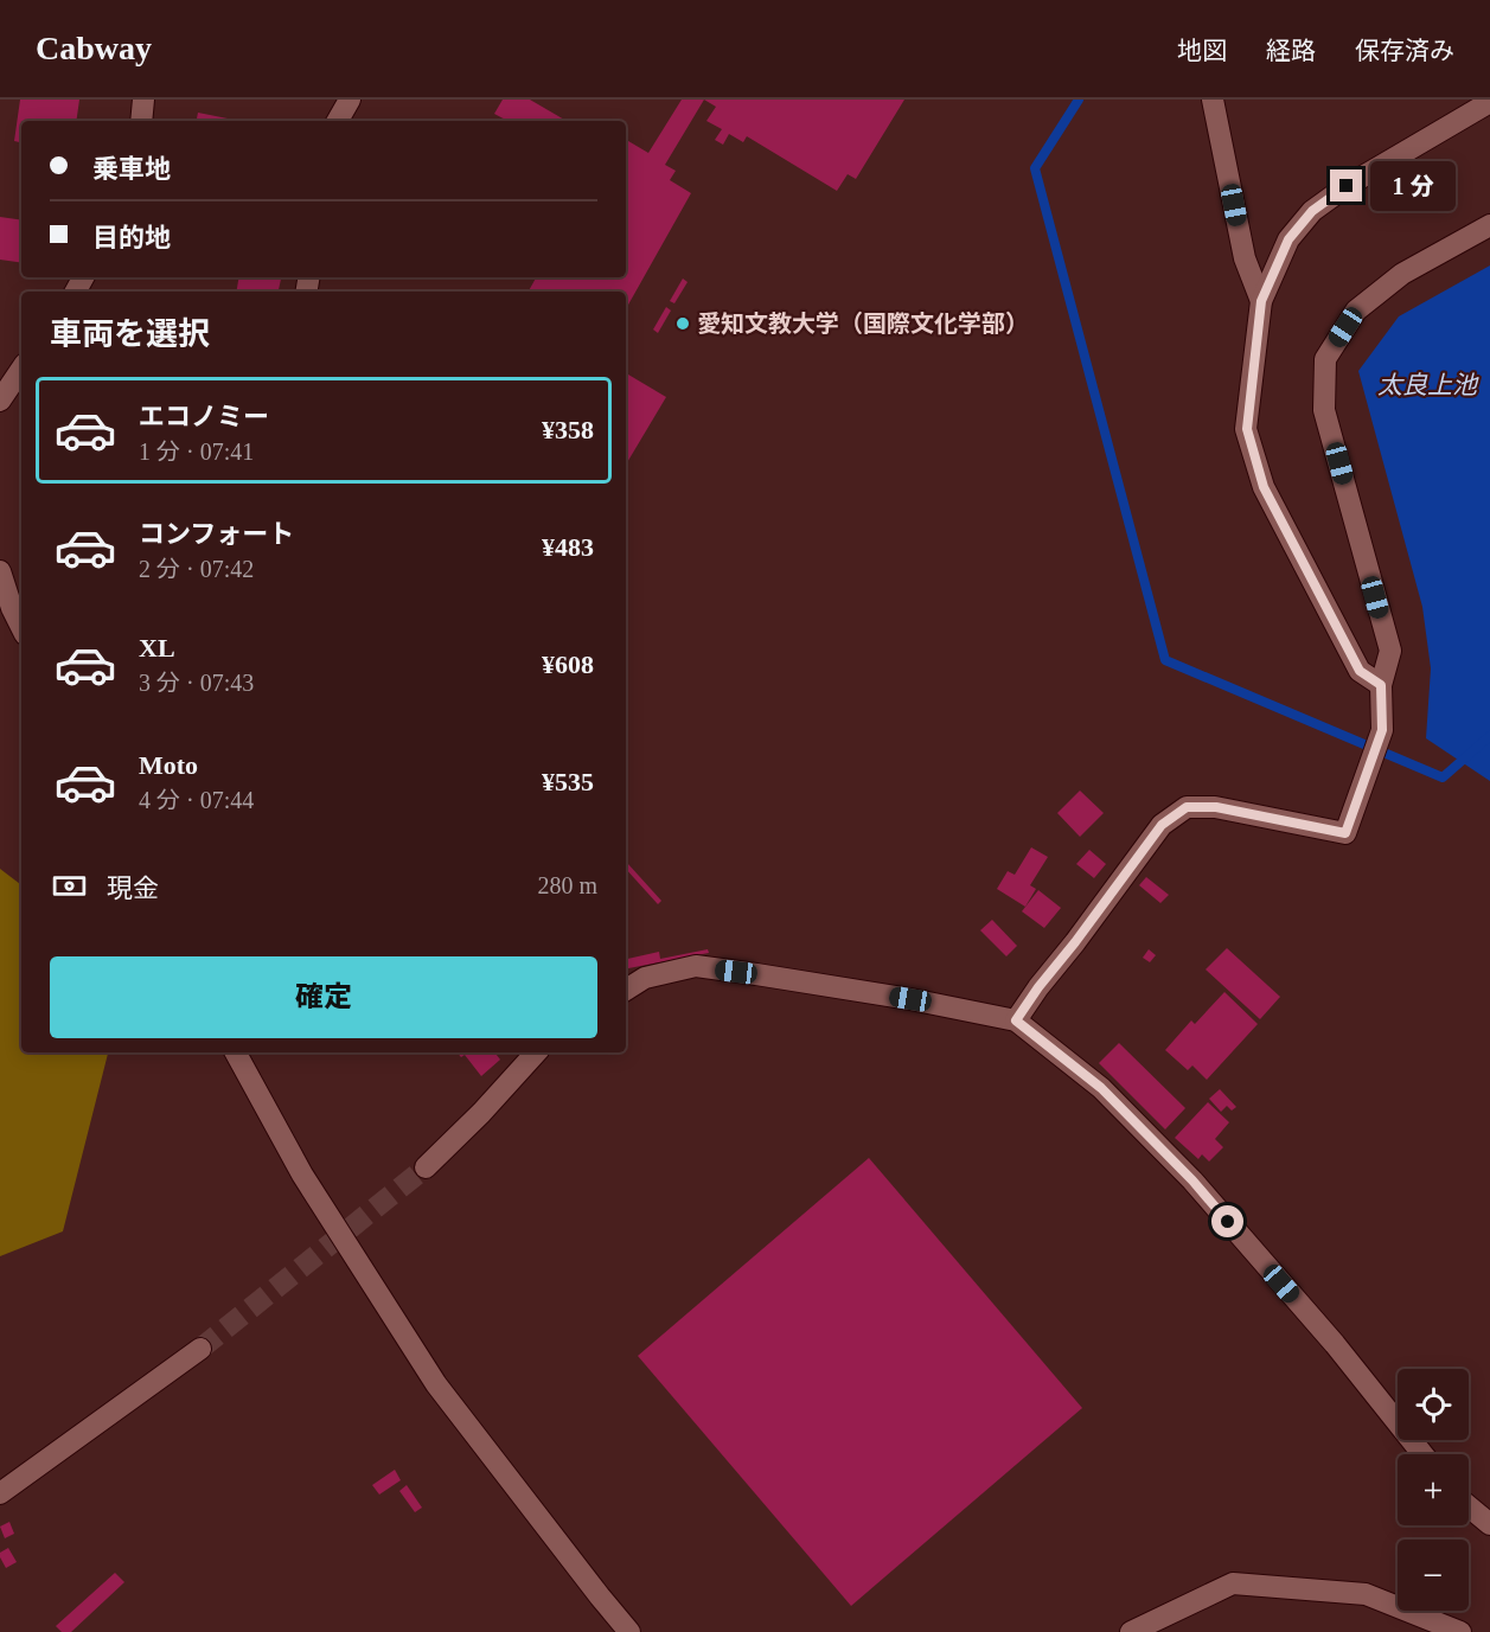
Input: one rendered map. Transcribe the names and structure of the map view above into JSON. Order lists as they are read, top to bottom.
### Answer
{
  "water": ["太良上池"],
  "places": ["愛知文教大学（国際文化学部）"],
  "page": {
    "header": "Cabway",
    "nav": ["地図", "経路", "保存済み"],
    "banner": ["乗車地", "目的地"],
    "bubble": "1 分",
    "heading": "車両を選択",
    "list": [
      {
        "name": "エコノミー",
        "note": "1 分 · 07:41",
        "value": "¥358"
      },
      {
        "name": "コンフォート",
        "note": "2 分 · 07:42",
        "value": "¥483"
      },
      {
        "name": "XL",
        "note": "3 分 · 07:43",
        "value": "¥608"
      },
      {
        "name": "Moto",
        "note": "4 分 · 07:44",
        "value": "¥535"
      }
    ],
    "pay": ["現金", "280 m"],
    "buttons": "確定",
    "map_buttons": ["+", "−"]
  }
}
